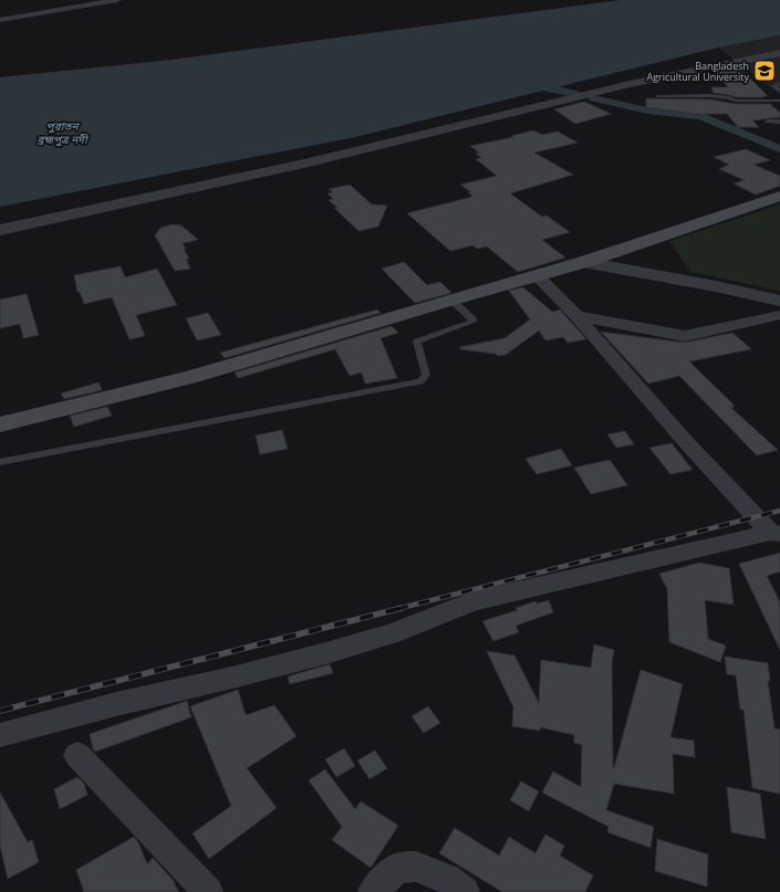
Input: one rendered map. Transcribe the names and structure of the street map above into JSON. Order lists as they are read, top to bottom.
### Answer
{
  "water": ["পুরাতন ব্রহ্মপুত্র নদী"],
  "places": {
    "school or university": ["Bangladesh Agricultural University"]
  }
}
